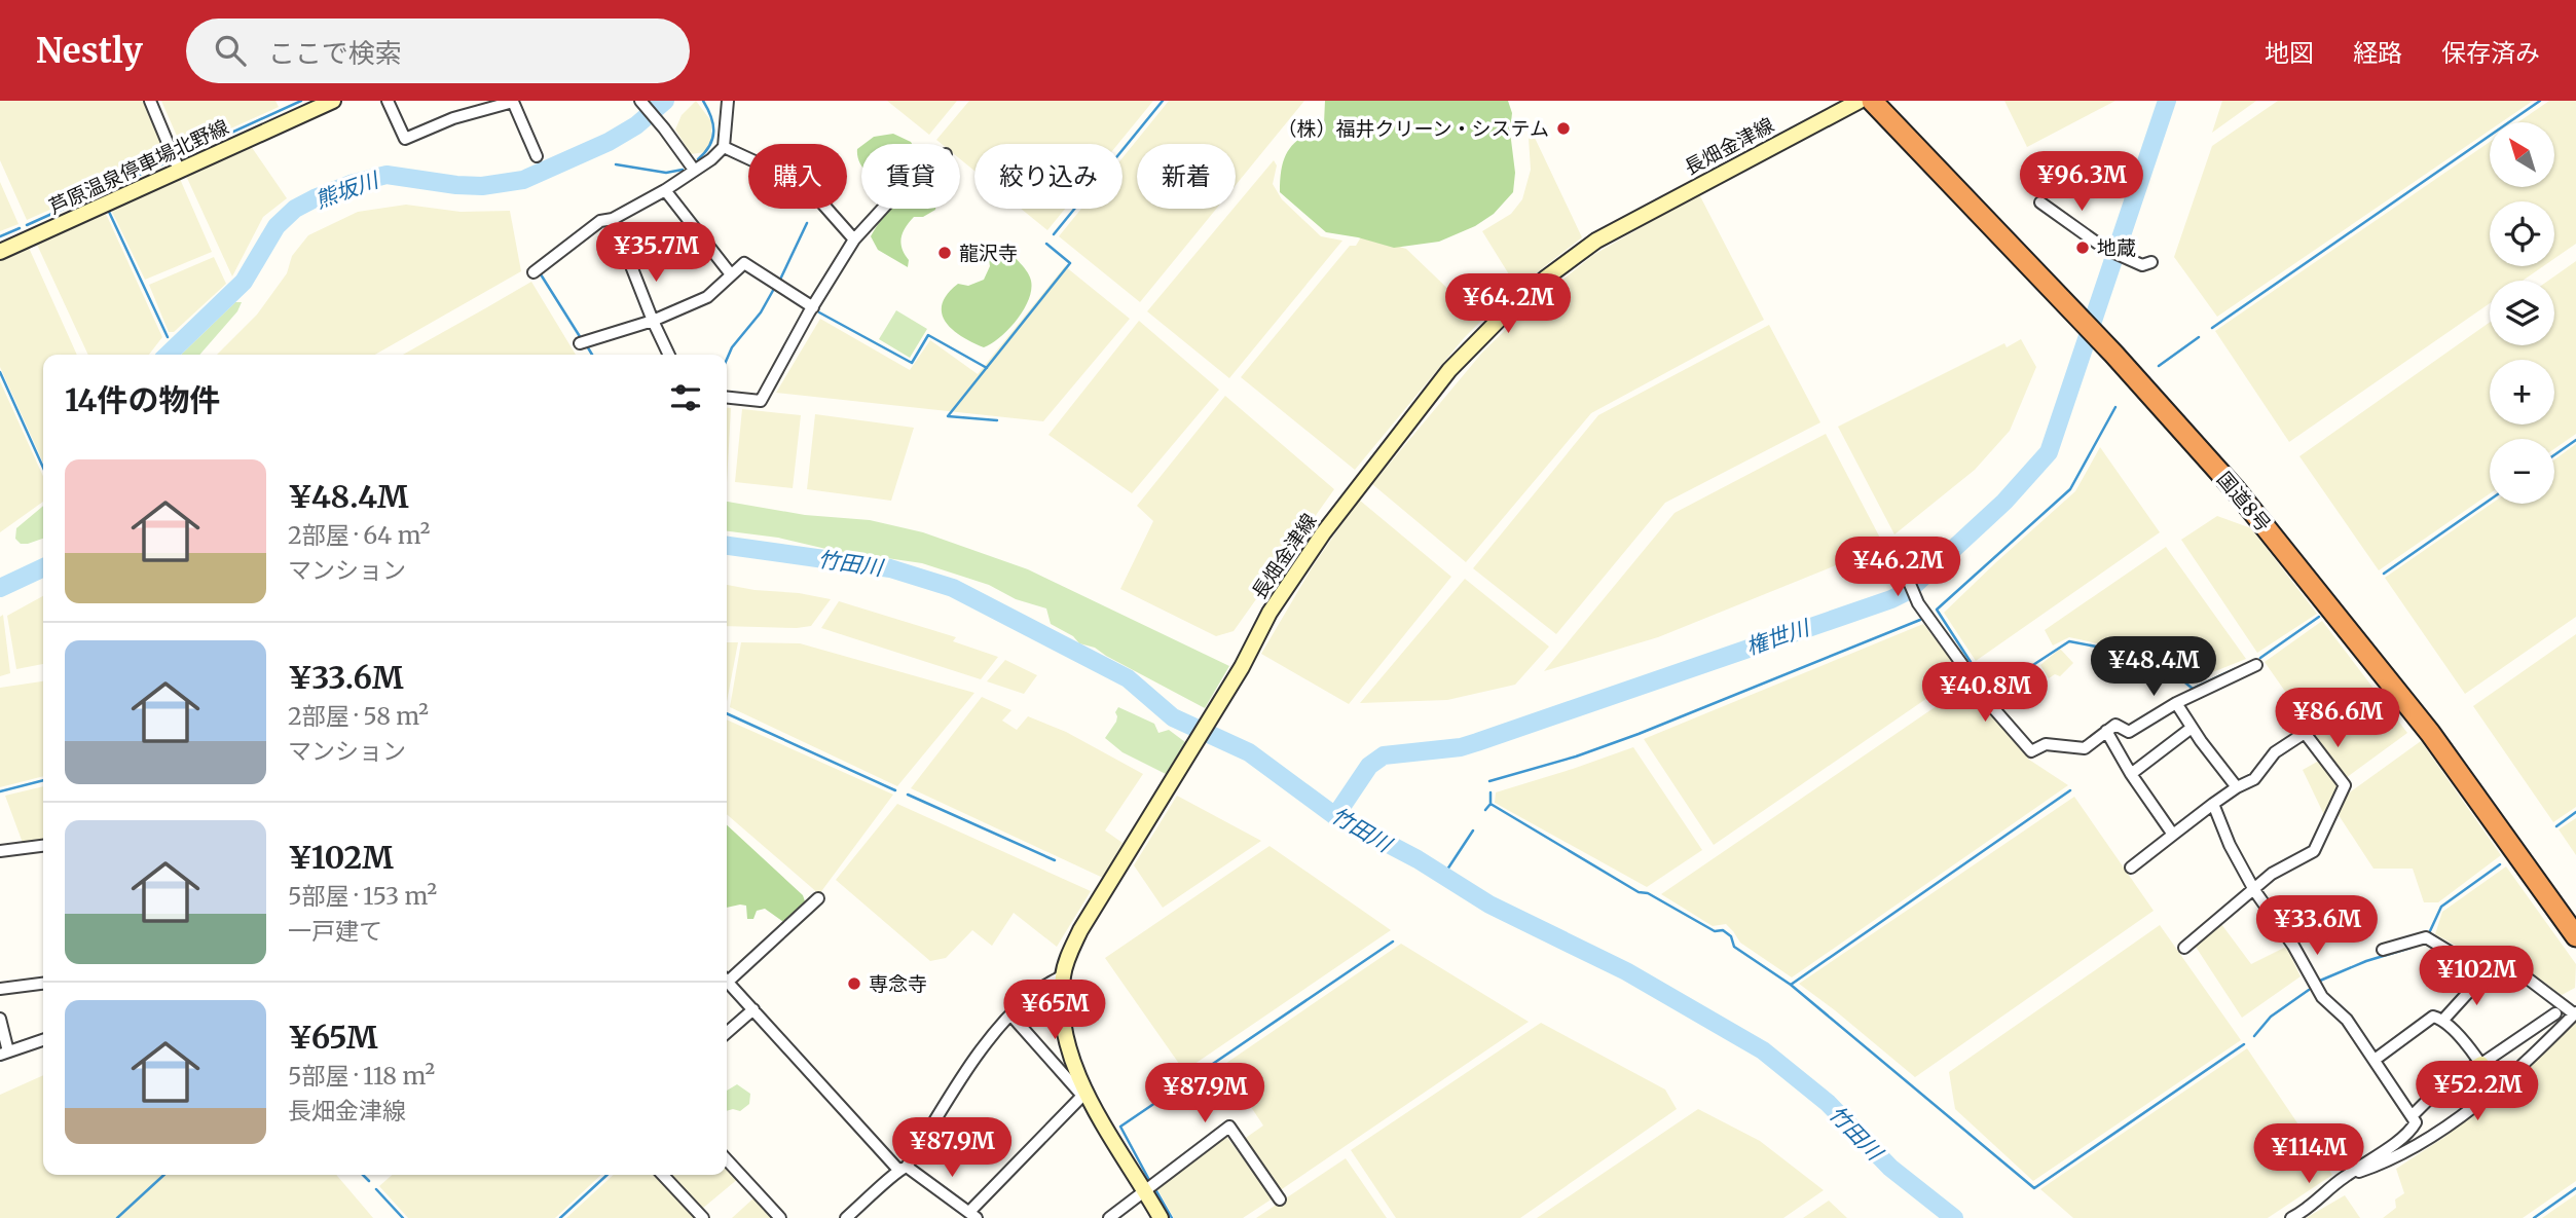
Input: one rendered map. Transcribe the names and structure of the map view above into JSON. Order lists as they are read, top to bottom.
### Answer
{
  "streets": {
    "highway": ["国道8号"],
    "main road": ["長畑金津線", "芦原温泉停車場北野線"]
  },
  "water": ["熊坂川", "竹田川", "権世川"],
  "places": [
    "（株）福井クリーン・システム",
    "地蔵",
    "龍沢寺",
    "専念寺"
  ],
  "north": "top left",
  "page": {
    "header": "Nestly",
    "search": "ここで検索",
    "nav": ["地図", "経路", "保存済み"],
    "map_buttons": ["+", "−"],
    "chip": [
      "購入",
      "賃貸",
      "絞り込み",
      "新着"
    ],
    "price": [
      "¥96.3M",
      "¥35.7M",
      "¥64.2M",
      "¥46.2M",
      "¥48.4M",
      "¥40.8M",
      "¥86.6M",
      "¥33.6M",
      "¥102M",
      "¥65M",
      "¥52.2M",
      "¥87.9M",
      "¥87.9M",
      "¥114M"
    ],
    "heading": "14件の物件",
    "list": [
      {
        "name": "¥48.4M",
        "note": "2部屋 · 64 m² · マンション"
      },
      {
        "name": "¥33.6M",
        "note": "2部屋 · 58 m² · マンション"
      },
      {
        "name": "¥102M",
        "note": "5部屋 · 153 m² · 一戸建て"
      },
      {
        "name": "¥65M",
        "note": "5部屋 · 118 m² · 長畑金津線"
      }
    ]
  }
}
